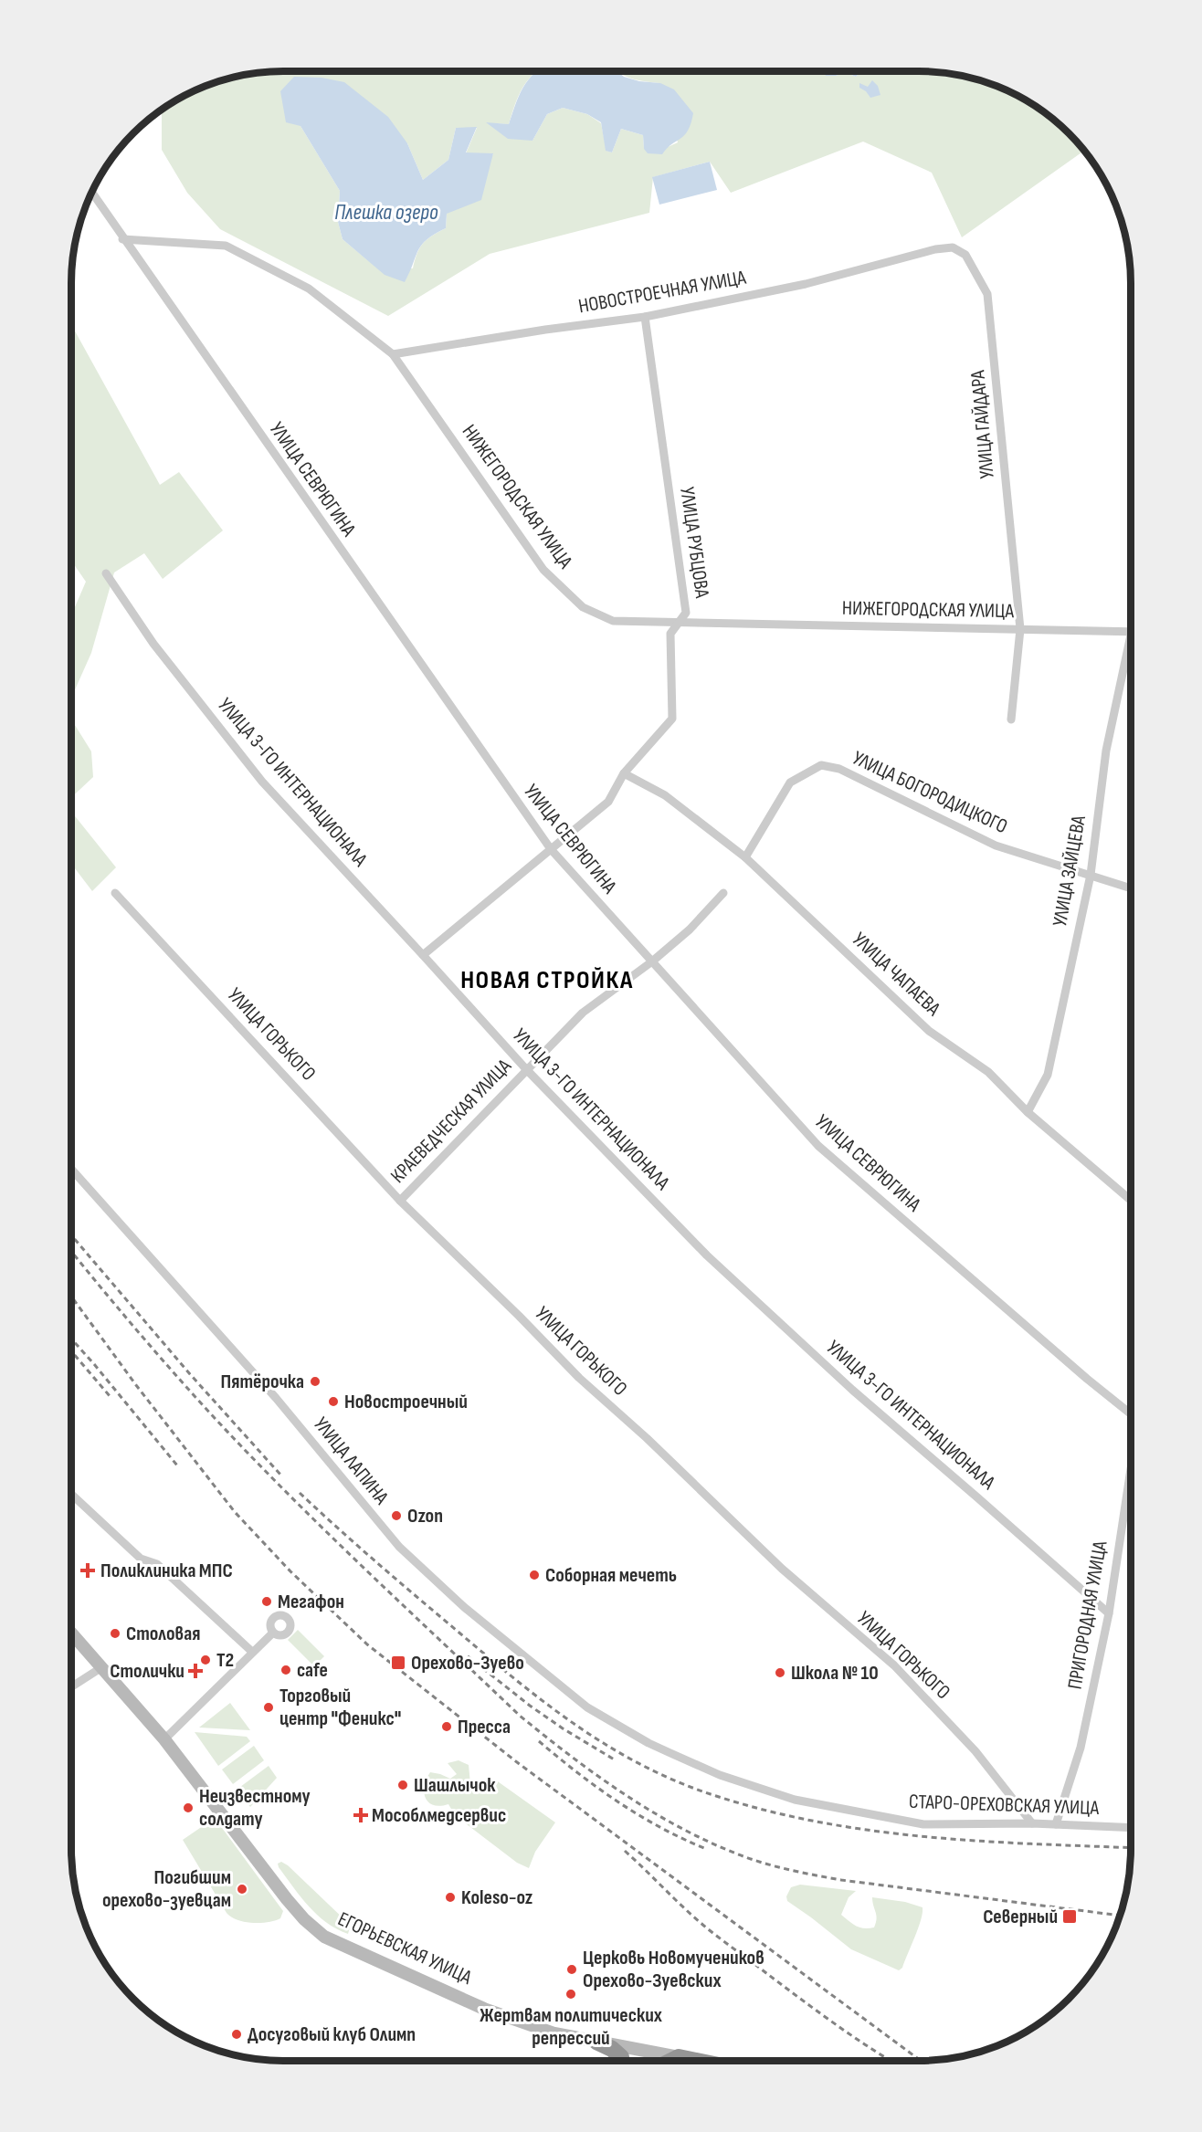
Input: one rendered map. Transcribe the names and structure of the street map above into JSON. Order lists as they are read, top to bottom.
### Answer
{
  "streets": {
    "highway": ["ЕГОРЬЕВСКАЯ УЛИЦА"],
    "street": [
      "НОВОСТРОЕЧНАЯ УЛИЦА",
      "УЛИЦА ГАЙДАРА",
      "УЛИЦА СЕВРЮГИНА",
      "НИЖЕГОРОДСКАЯ УЛИЦА",
      "УЛИЦА РУБЦОВА",
      "УЛИЦА 3-ГО ИНТЕРНАЦИОНАЛА",
      "УЛИЦА БОГОРОДИЦКОГО",
      "УЛИЦА ЗАЙЦЕВА",
      "УЛИЦА ЧАПАЕВА",
      "УЛИЦА ГОРЬКОГО",
      "КРАЕВЕДЧЕСКАЯ УЛИЦА",
      "УЛИЦА ЛАПИНА",
      "ПРИГОРОДНАЯ УЛИЦА",
      "СТАРО-ОРЕХОВСКАЯ УЛИЦА"
    ]
  },
  "crossings": [
    ["НОВОСТРОЕЧНАЯ УЛИЦА", "УЛИЦА ГАЙДАРА"],
    ["НОВОСТРОЕЧНАЯ УЛИЦА", "НИЖЕГОРОДСКАЯ УЛИЦА"],
    ["НОВОСТРОЕЧНАЯ УЛИЦА", "УЛИЦА РУБЦОВА"],
    ["УЛИЦА ГАЙДАРА", "НИЖЕГОРОДСКАЯ УЛИЦА"],
    ["УЛИЦА СЕВРЮГИНА", "НИЖЕГОРОДСКАЯ УЛИЦА"],
    ["УЛИЦА СЕВРЮГИНА", "УЛИЦА РУБЦОВА"],
    ["УЛИЦА СЕВРЮГИНА", "КРАЕВЕДЧЕСКАЯ УЛИЦА"],
    ["НИЖЕГОРОДСКАЯ УЛИЦА", "УЛИЦА РУБЦОВА"],
    ["УЛИЦА РУБЦОВА", "УЛИЦА 3-ГО ИНТЕРНАЦИОНАЛА"],
    ["УЛИЦА РУБЦОВА", "УЛИЦА ЧАПАЕВА"],
    ["УЛИЦА 3-ГО ИНТЕРНАЦИОНАЛА", "КРАЕВЕДЧЕСКАЯ УЛИЦА"],
    ["УЛИЦА 3-ГО ИНТЕРНАЦИОНАЛА", "ПРИГОРОДНАЯ УЛИЦА"],
    ["УЛИЦА БОГОРОДИЦКОГО", "УЛИЦА ЗАЙЦЕВА"],
    ["УЛИЦА БОГОРОДИЦКОГО", "УЛИЦА ЧАПАЕВА"],
    ["УЛИЦА ЗАЙЦЕВА", "УЛИЦА ЧАПАЕВА"],
    ["УЛИЦА ГОРЬКОГО", "КРАЕВЕДЧЕСКАЯ УЛИЦА"],
    ["УЛИЦА ГОРЬКОГО", "СТАРО-ОРЕХОВСКАЯ УЛИЦА"],
    ["УЛИЦА ЛАПИНА", "СТАРО-ОРЕХОВСКАЯ УЛИЦА"],
    ["ПРИГОРОДНАЯ УЛИЦА", "СТАРО-ОРЕХОВСКАЯ УЛИЦА"]
  ],
  "districts": ["НОВАЯ СТРОЙКА"],
  "water": ["Плешка озеро"],
  "places": {
    "other": [
      "Пятёрочка",
      "Новостроечный",
      "Ozon",
      "Соборная мечеть",
      "Мегафон",
      "Столовая",
      "T2",
      "cafe",
      "Школа № 10",
      "Торговый центр \"Феникс\"",
      "Пресса",
      "Шашлычок",
      "Неизвестному солдату",
      "Погибшим орехово-зуевцам",
      "Koleso-oz",
      "Церковь Новомучеников Орехово-Зуевских",
      "Жертвам политических репрессий",
      "Досуговый клуб Олимп"
    ],
    "health": ["Поликлиника МПС", "Столички", "Мособлмедсервис"],
    "transit": ["Орехово-Зуево", "Северный"]
  }
}
